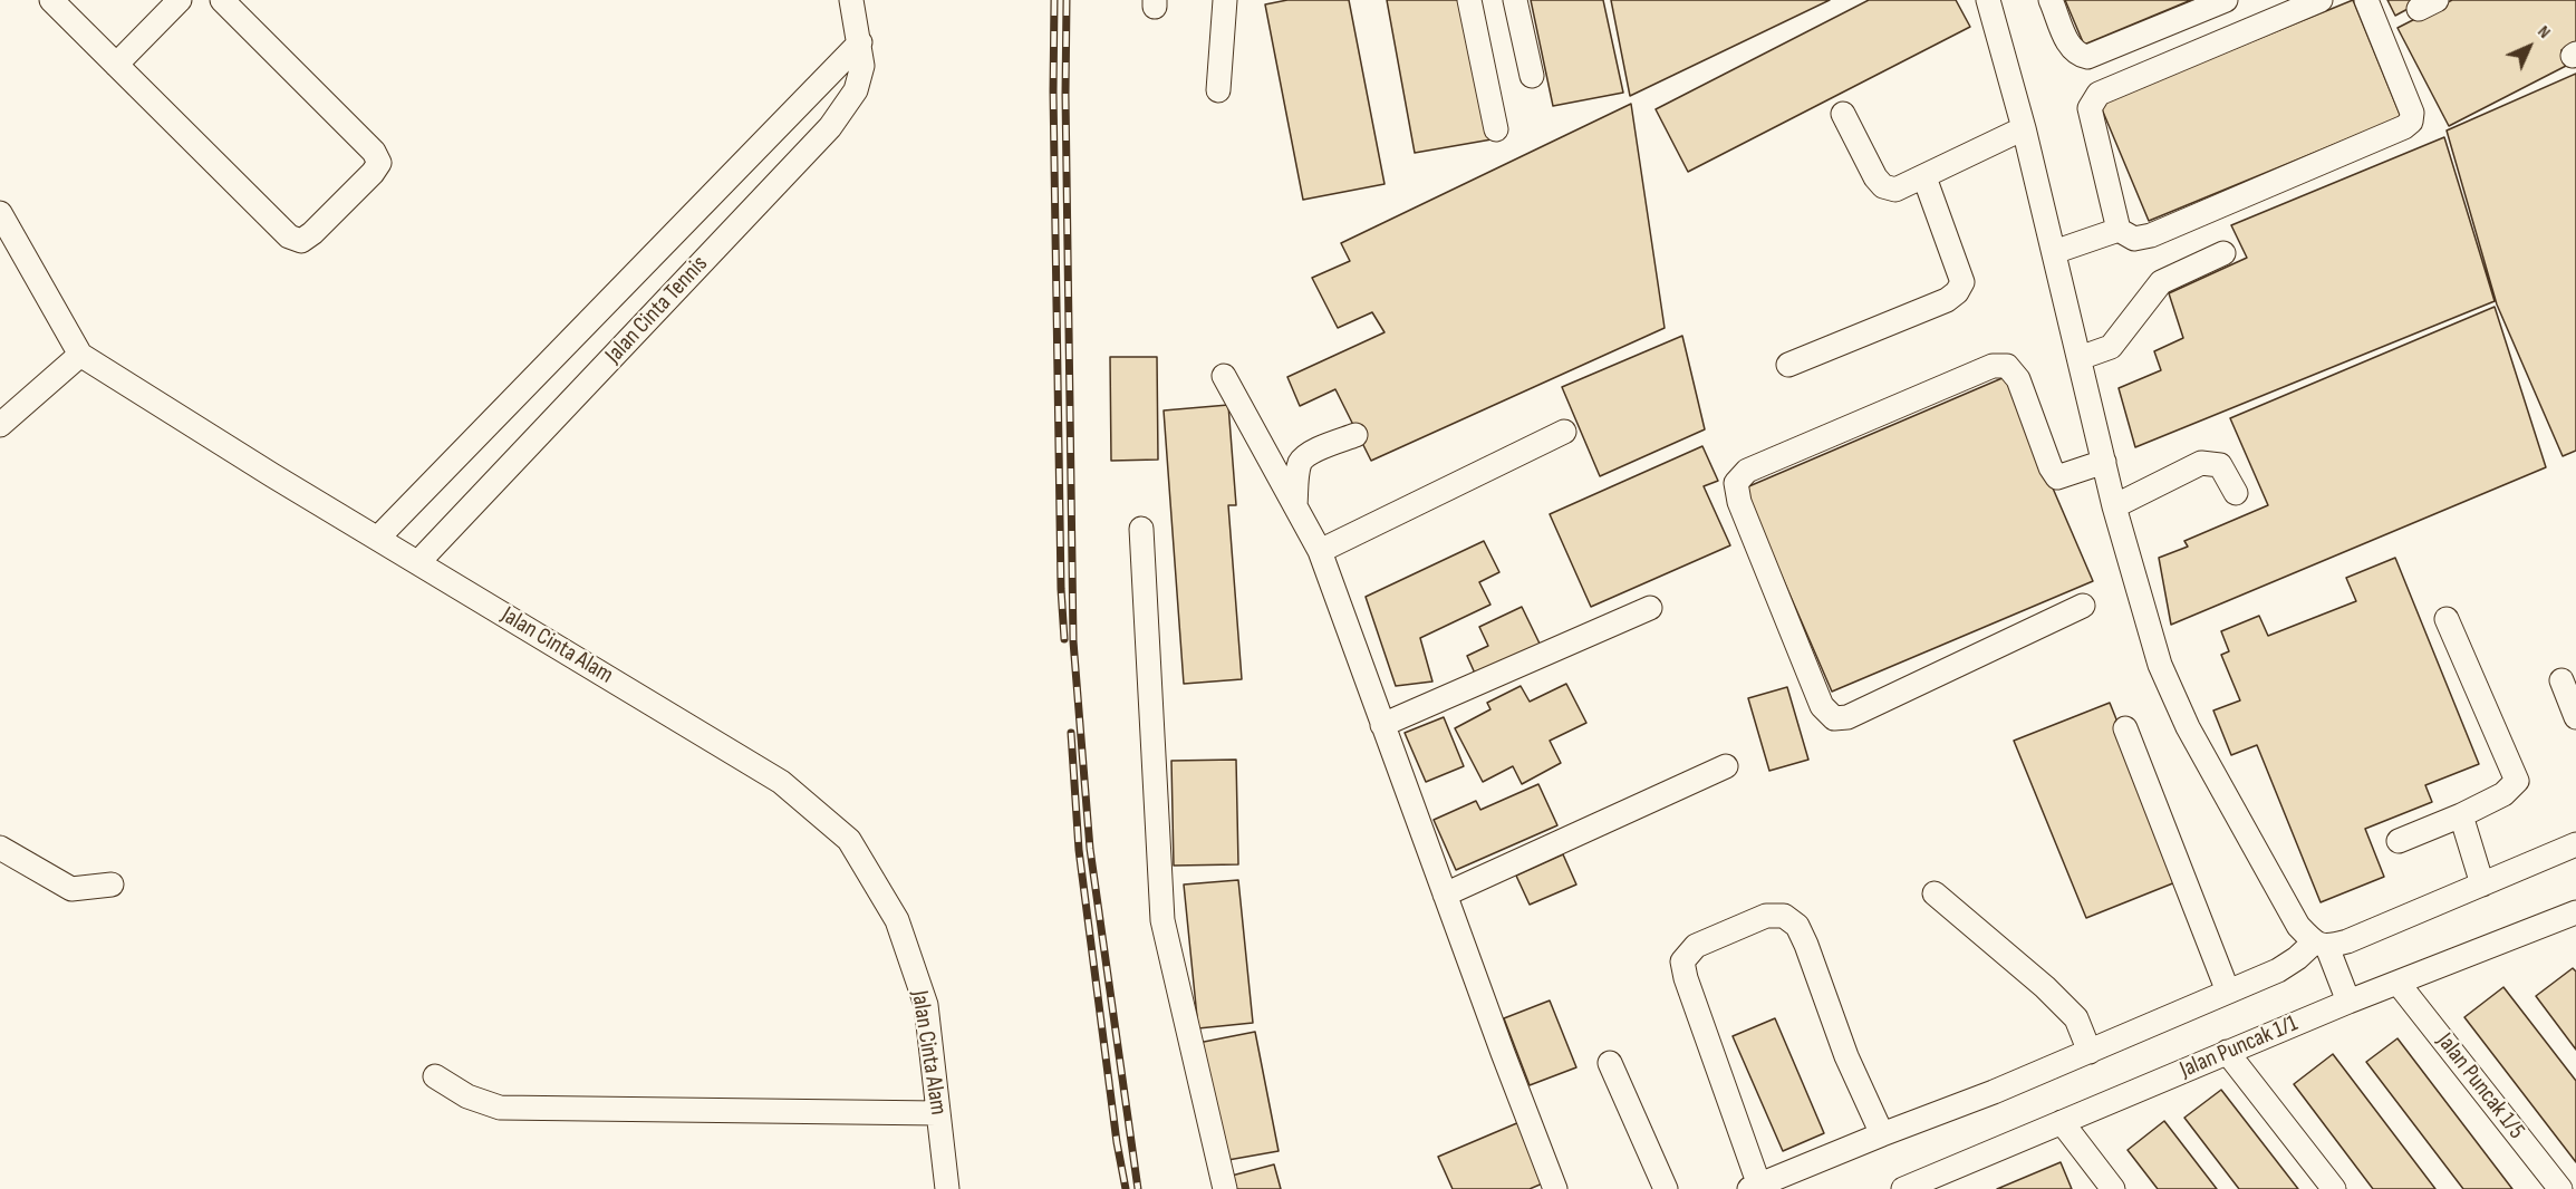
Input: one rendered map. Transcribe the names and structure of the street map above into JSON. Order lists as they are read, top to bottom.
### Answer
{
  "streets": {
    "street": [
      "Jalan Cinta Tennis",
      "Jalan Cinta Alam",
      "Jalan Puncak 1/1",
      "Jalan Puncak 1/5"
    ]
  },
  "crossings": [
    ["Jalan Cinta Tennis", "Jalan Cinta Alam"],
    ["Jalan Puncak 1/1", "Jalan Puncak 1/5"]
  ],
  "north": "top right"
}
